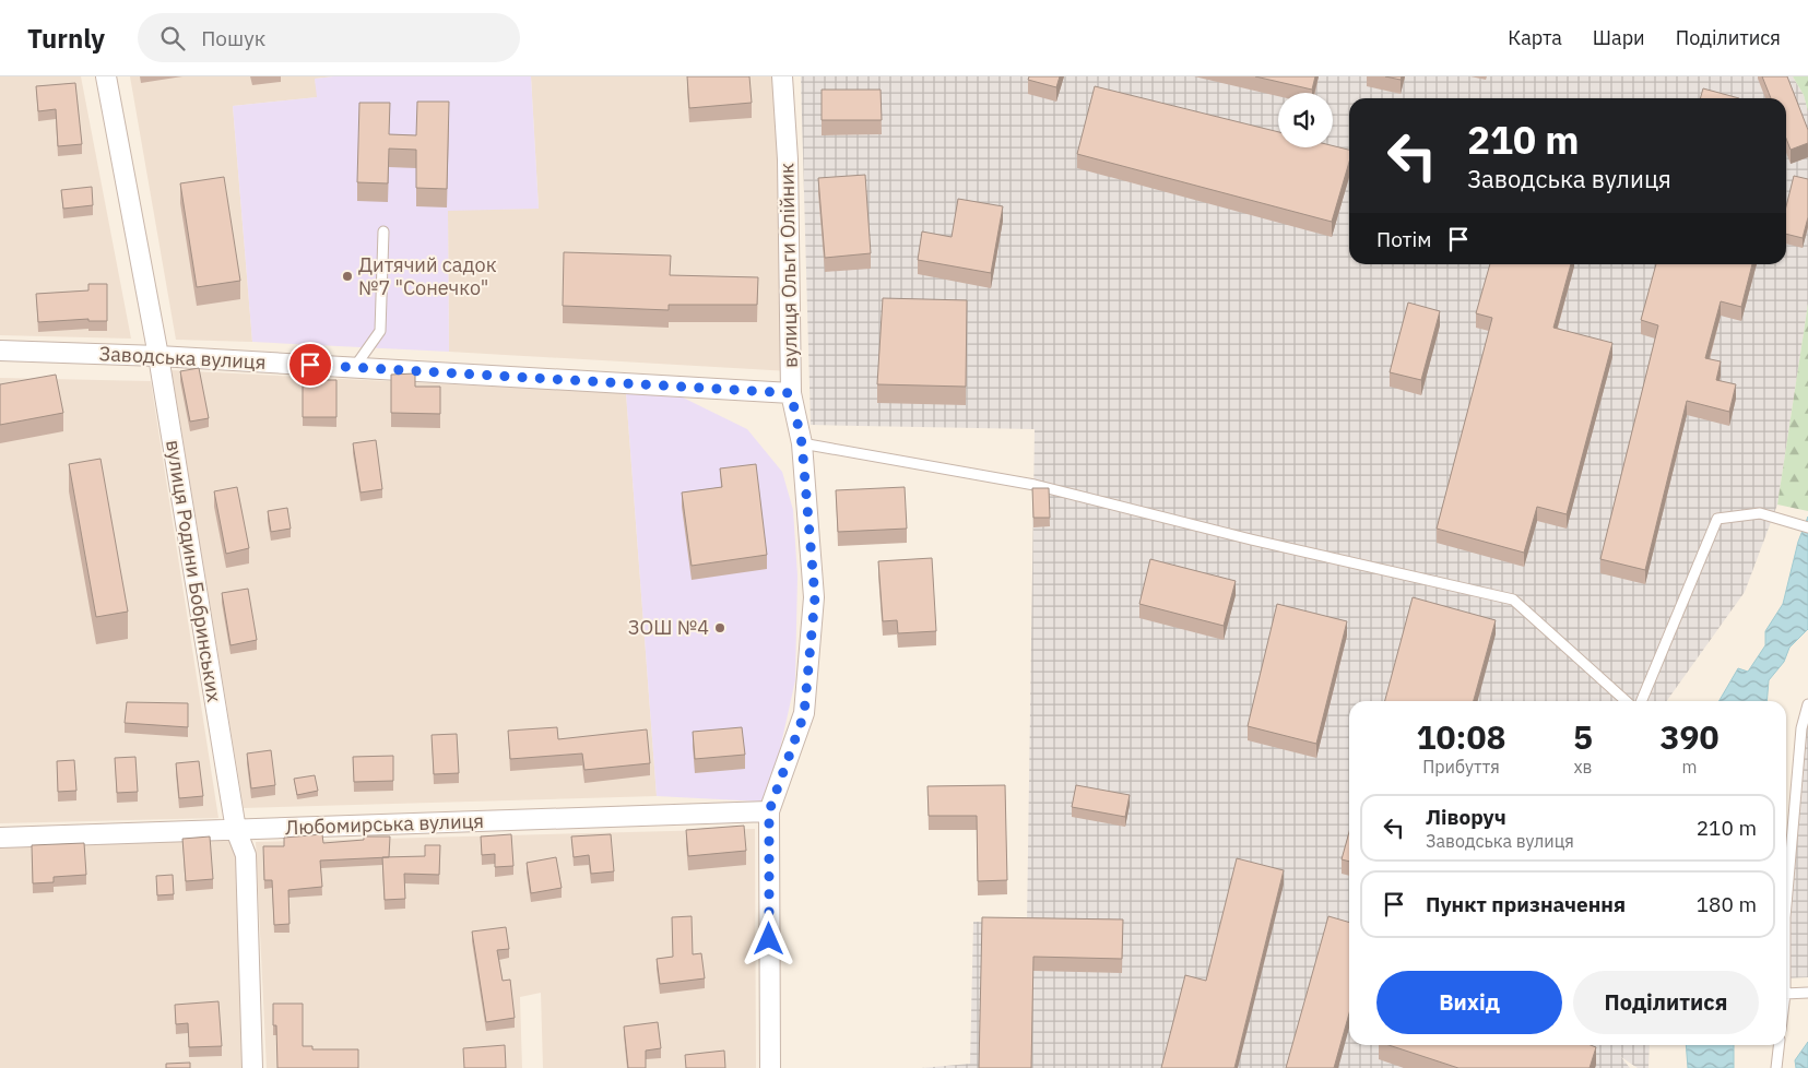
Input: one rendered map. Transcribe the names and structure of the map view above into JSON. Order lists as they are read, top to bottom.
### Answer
{
  "streets": {
    "street": [
      "вулиця Ольги Олійник",
      "Заводська вулиця",
      "вулиця Родини Бобринських",
      "Любомирська вулиця"
    ]
  },
  "crossings": [
    ["вулиця Ольги Олійник", "Заводська вулиця"],
    ["вулиця Ольги Олійник", "Любомирська вулиця"],
    ["Заводська вулиця", "вулиця Родини Бобринських"],
    ["вулиця Родини Бобринських", "Любомирська вулиця"]
  ],
  "places": ["Дитячий садок №7 \"Сонечко\"", "ЗОШ №4"],
  "page": {
    "header": "Turnly",
    "search": "Пошук",
    "nav": ["Карта", "Шари", "Поділитися"],
    "turn": ["210 m", "Заводська вулиця"],
    "then": "Потім",
    "eta": [
      "10:08",
      "Прибуття",
      "5",
      "хв",
      "390",
      "m"
    ],
    "list": [
      {
        "name": "Ліворуч",
        "note": "Заводська вулиця",
        "value": "210 m"
      },
      {
        "name": "Пункт призначення",
        "value": "180 m"
      }
    ],
    "buttons": ["Вихід", "Поділитися"]
  }
}
